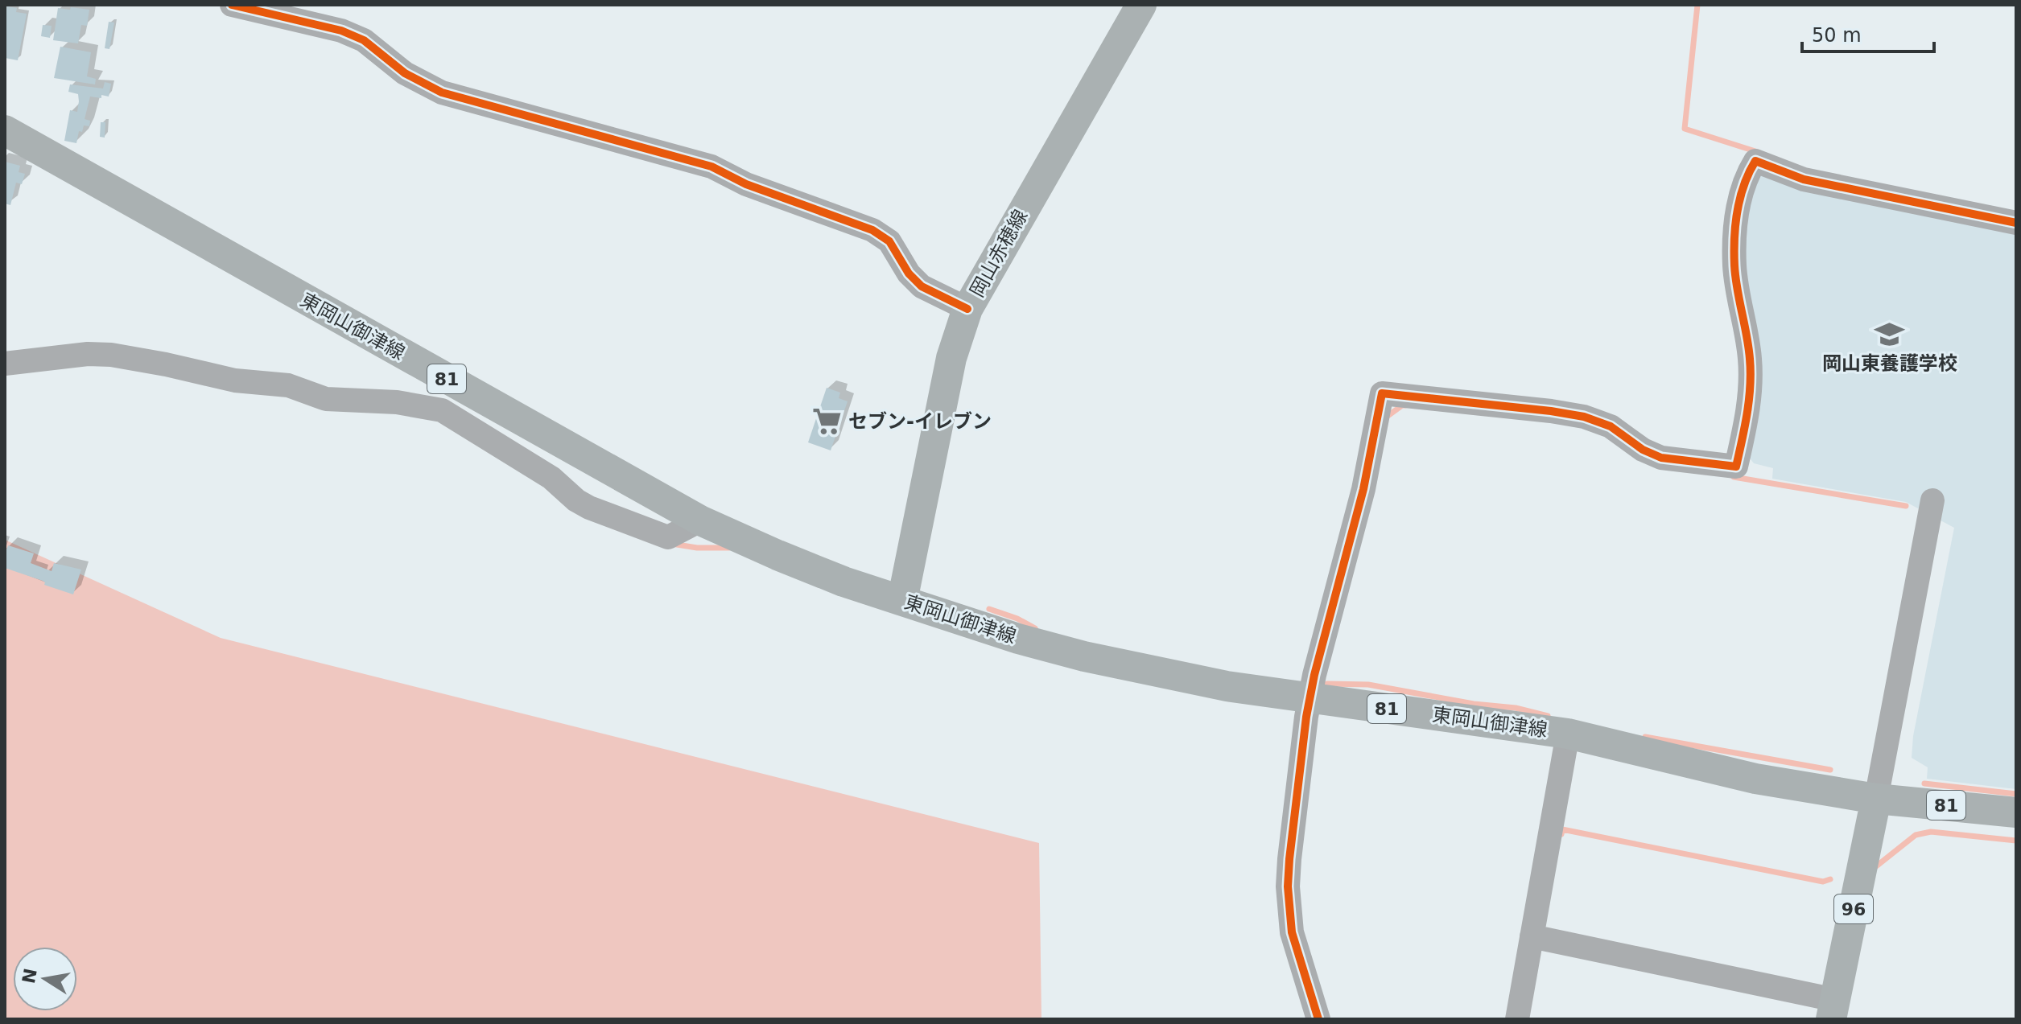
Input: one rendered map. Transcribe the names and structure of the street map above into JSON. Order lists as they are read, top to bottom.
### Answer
{
  "streets": {
    "main road": [
      "岡山赤穂線",
      "東岡山御津線",
      "81",
      "96"
    ]
  },
  "crossings": [
    ["岡山赤穂線", "東岡山御津線"],
    ["東岡山御津線", "96"]
  ],
  "places": {
    "school or university": ["岡山東養護学校"],
    "supermarket": ["セブン-イレブン"]
  },
  "scale_bar": "50 m",
  "north": "left"
}
